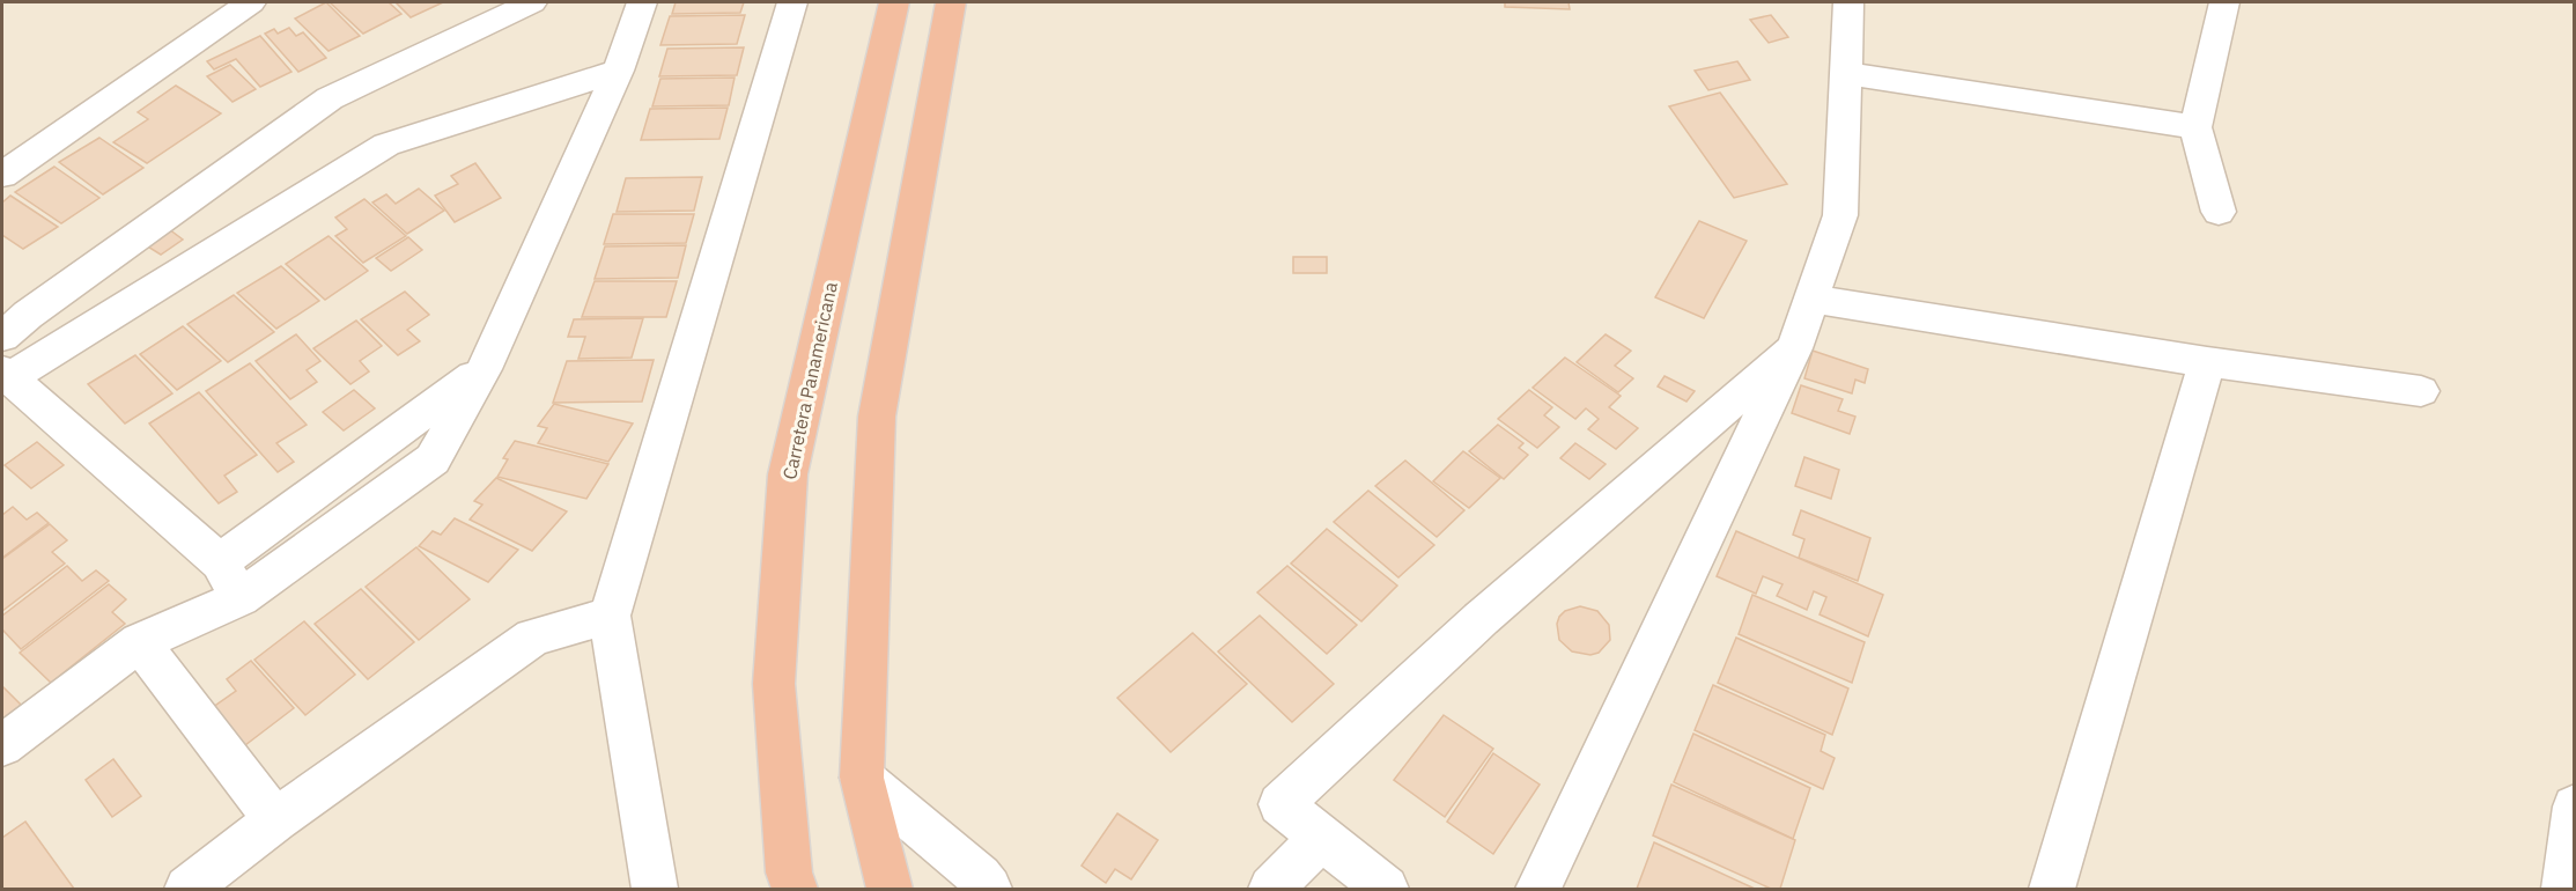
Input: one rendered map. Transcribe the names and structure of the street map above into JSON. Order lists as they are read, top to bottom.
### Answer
{
  "streets": {
    "highway": ["Carretera Panamericana"]
  }
}
